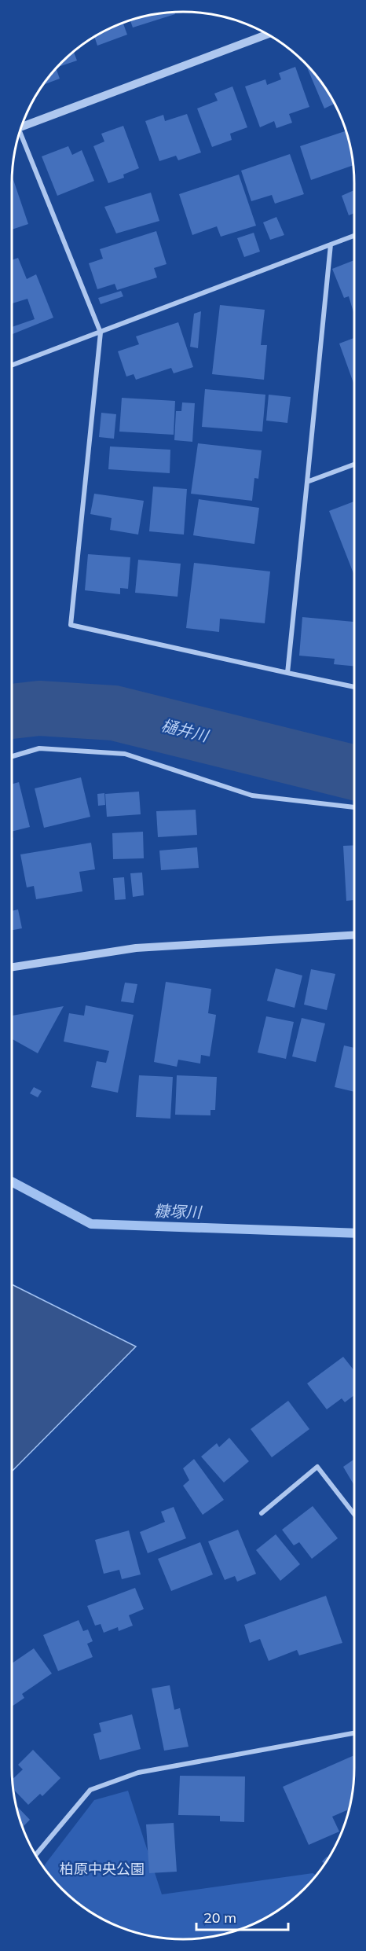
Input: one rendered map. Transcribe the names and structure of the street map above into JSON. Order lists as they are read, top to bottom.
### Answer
{
  "water": ["樋井川", "糠塚川"],
  "parks": ["柏原中央公園"],
  "scale_bar": "20 m"
}
